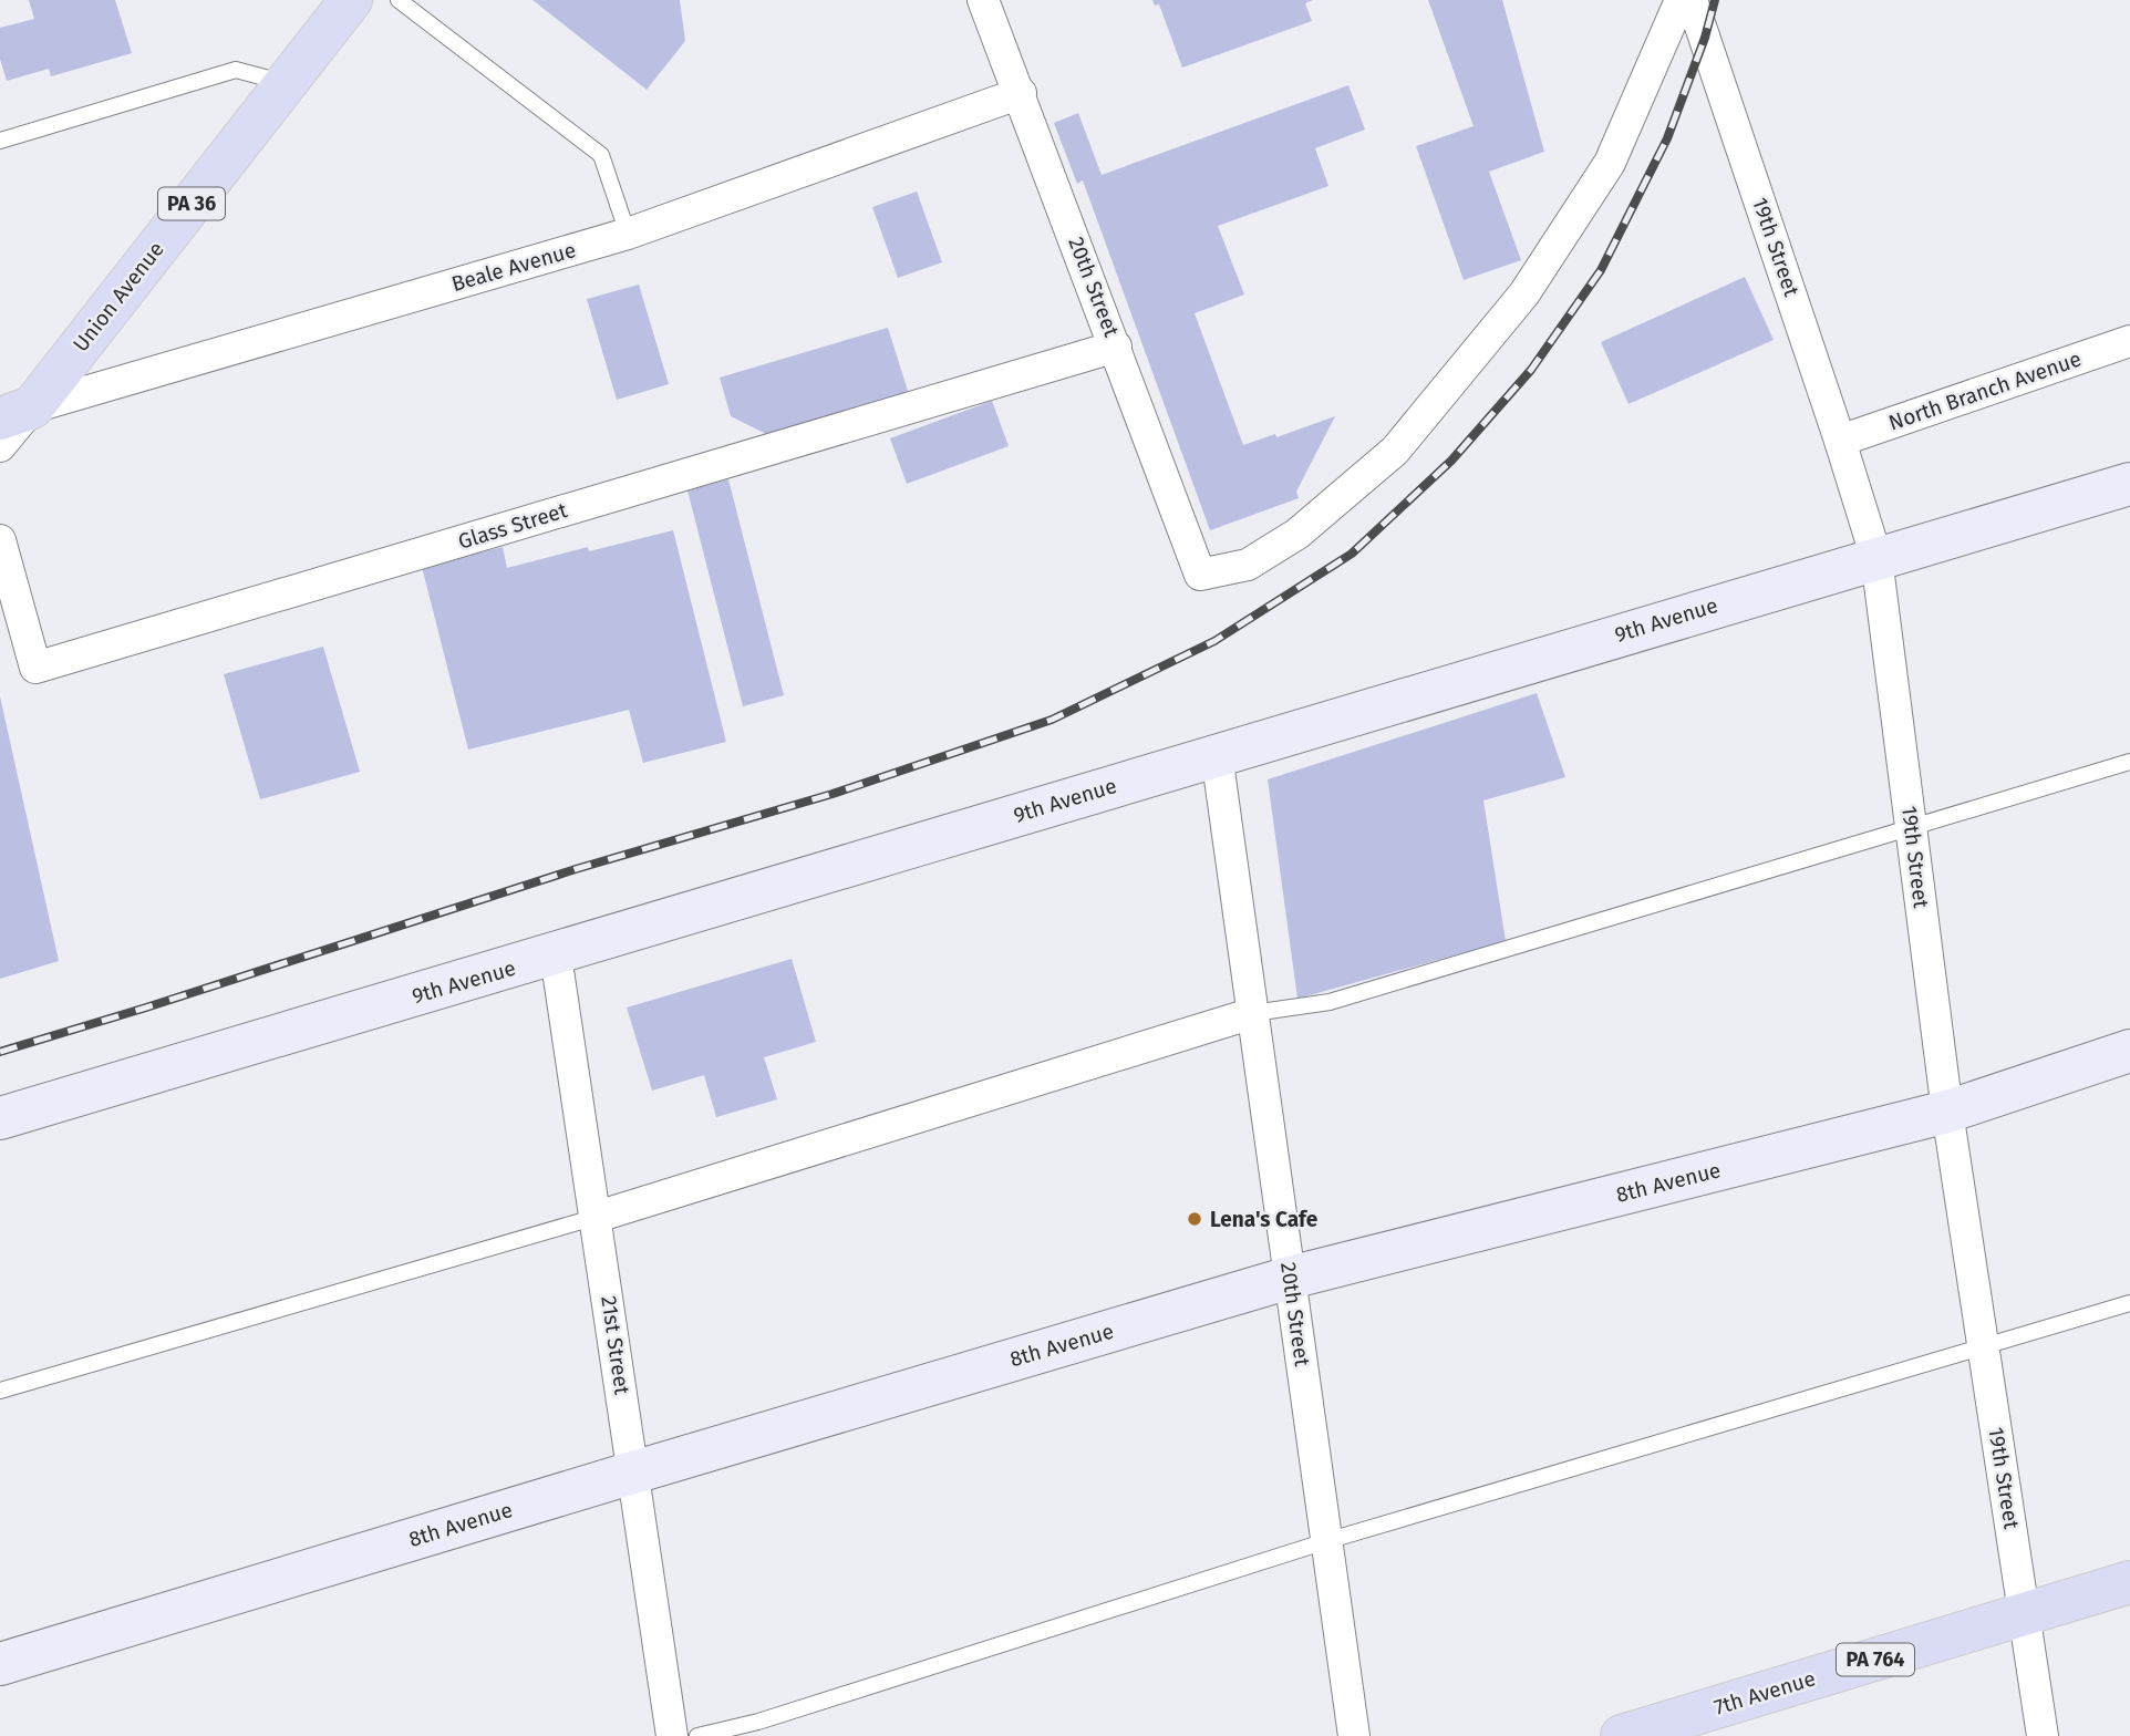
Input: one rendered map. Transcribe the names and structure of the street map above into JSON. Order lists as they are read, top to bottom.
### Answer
{
  "streets": {
    "main road": [
      "PA 36",
      "Union Avenue",
      "PA 764",
      "7th Avenue"
    ],
    "street": [
      "19th Street",
      "Beale Avenue",
      "20th Street",
      "North Branch Avenue",
      "Glass Street",
      "9th Avenue",
      "8th Avenue",
      "21st Street"
    ]
  },
  "crossings": [
    ["19th Street", "North Branch Avenue"],
    ["19th Street", "9th Avenue"],
    ["19th Street", "8th Avenue"],
    ["19th Street", "7th Avenue"],
    ["Beale Avenue", "20th Street"],
    ["Beale Avenue", "Union Avenue"],
    ["20th Street", "Glass Street"],
    ["20th Street", "9th Avenue"],
    ["20th Street", "8th Avenue"],
    ["9th Avenue", "21st Street"],
    ["8th Avenue", "21st Street"]
  ],
  "places": ["Lena's Cafe"]
}
